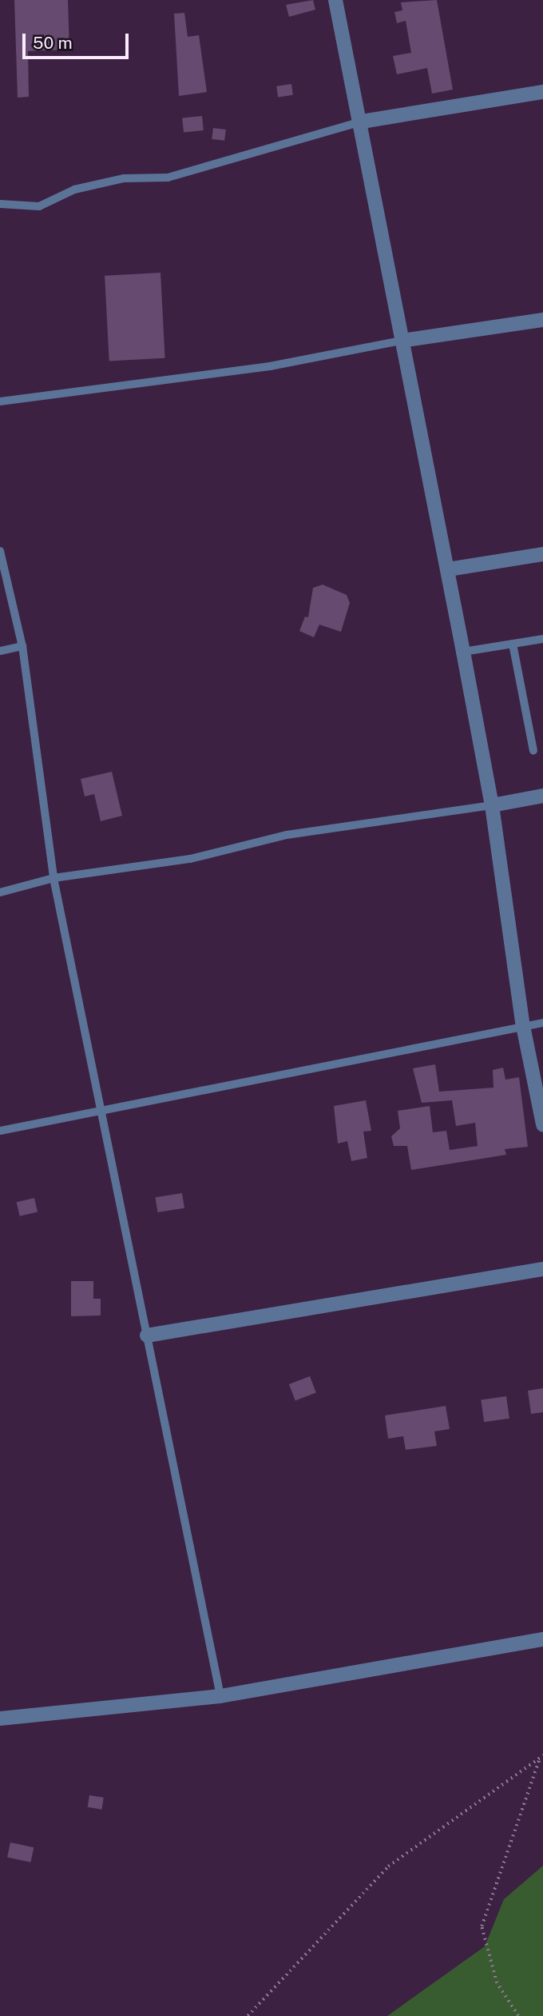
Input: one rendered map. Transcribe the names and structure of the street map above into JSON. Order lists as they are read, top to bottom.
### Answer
{
  "scale_bar": "50 m"
}
